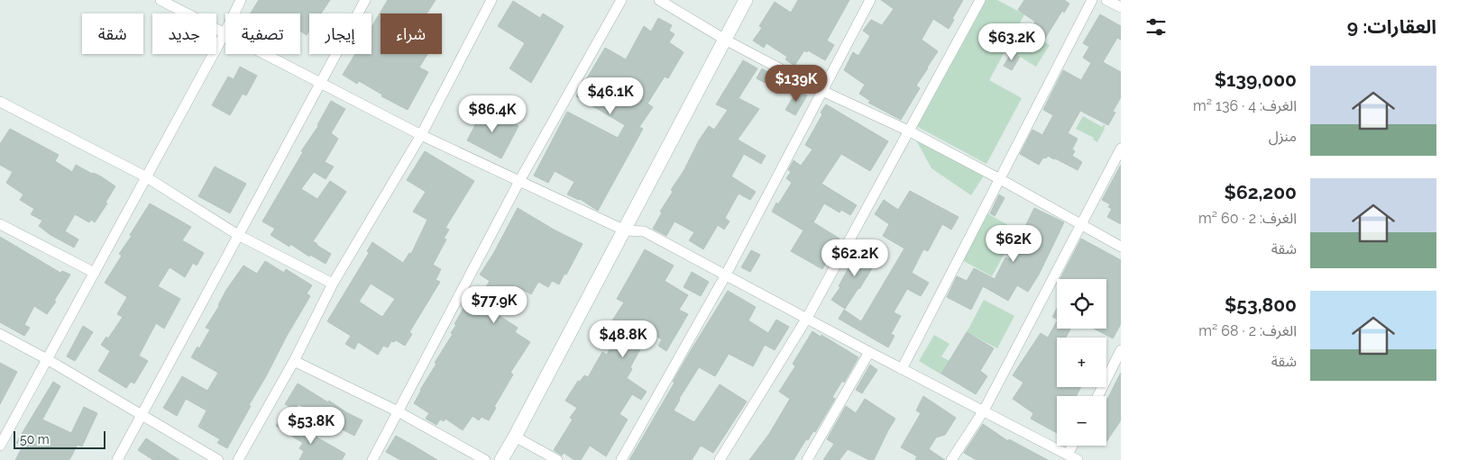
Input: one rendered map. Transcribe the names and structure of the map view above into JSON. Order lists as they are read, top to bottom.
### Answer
{
  "scale_bar": "50 m",
  "page": {
    "heading": "العقارات: 9",
    "chip": [
      "شراء",
      "إيجار",
      "تصفية",
      "جديد",
      "شقة"
    ],
    "price": [
      "$63.2K",
      "$139K",
      "$46.1K",
      "$86.4K",
      "$62K",
      "$62.2K",
      "$77.9K",
      "$48.8K",
      "$53.8K"
    ],
    "list": [
      {
        "name": "$139,000",
        "note": "الغرف: 4 · 136 m² · منزل"
      },
      {
        "name": "$62,200",
        "note": "الغرف: 2 · 60 m² · شقة"
      },
      {
        "name": "$53,800",
        "note": "الغرف: 2 · 68 m² · شقة"
      }
    ],
    "map_buttons": ["+", "−"],
    "scale": "50 m"
  }
}
